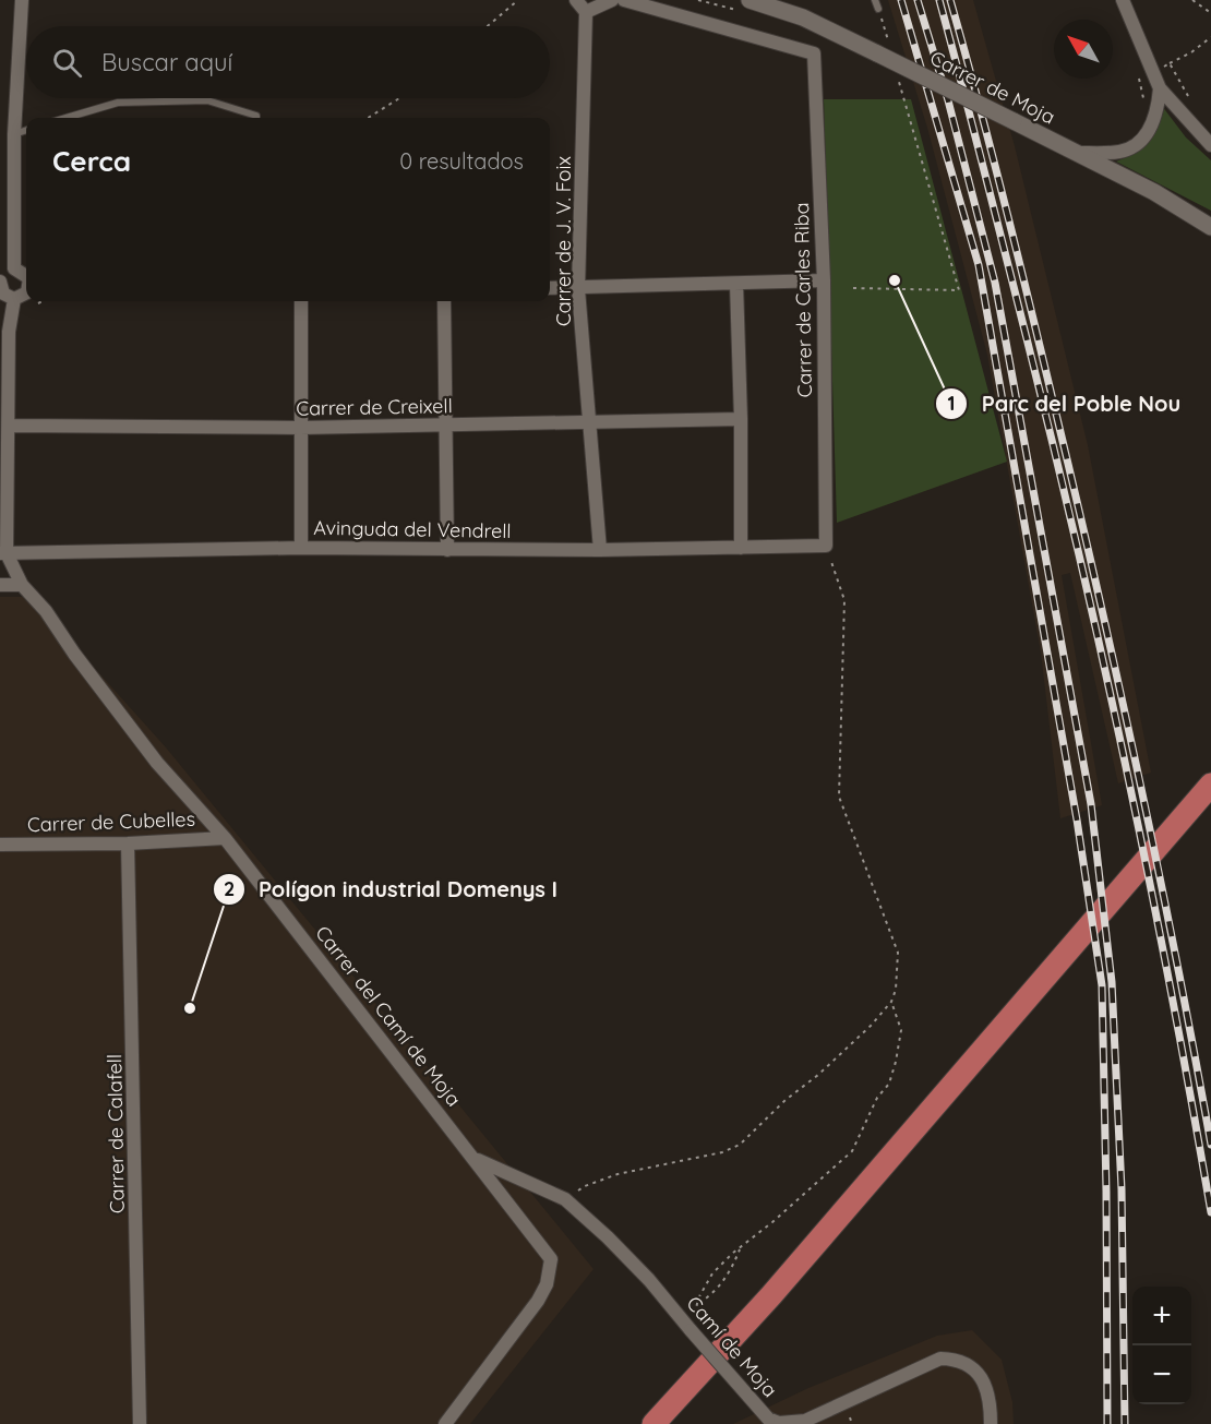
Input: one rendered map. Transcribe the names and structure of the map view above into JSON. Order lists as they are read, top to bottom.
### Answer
{
  "streets": {
    "street": [
      "Carrer de Moja",
      "Carrer de J. V. Foix",
      "Carrer de Carles Riba",
      "Carrer de Creixell",
      "Avinguda del Vendrell",
      "Carrer de Cubelles",
      "Carrer del Camí de Moja",
      "Carrer de Calafell",
      "Camí de Moja"
    ]
  },
  "crossings": [
    ["Carrer de J. V. Foix", "Carrer de Creixell"],
    ["Carrer de J. V. Foix", "Avinguda del Vendrell"],
    ["Carrer de Carles Riba", "Avinguda del Vendrell"],
    ["Avinguda del Vendrell", "Carrer del Camí de Moja"],
    ["Carrer de Cubelles", "Carrer del Camí de Moja"],
    ["Carrer de Cubelles", "Carrer de Calafell"],
    ["Carrer del Camí de Moja", "Camí de Moja"]
  ],
  "places": ["Parc del Poble Nou", "Polígon industrial Domenys I"],
  "north": "top left",
  "page": {
    "search": "Buscar aquí",
    "heading": ["Cerca", "0 resultados"],
    "map_buttons": ["+", "−"]
  }
}
